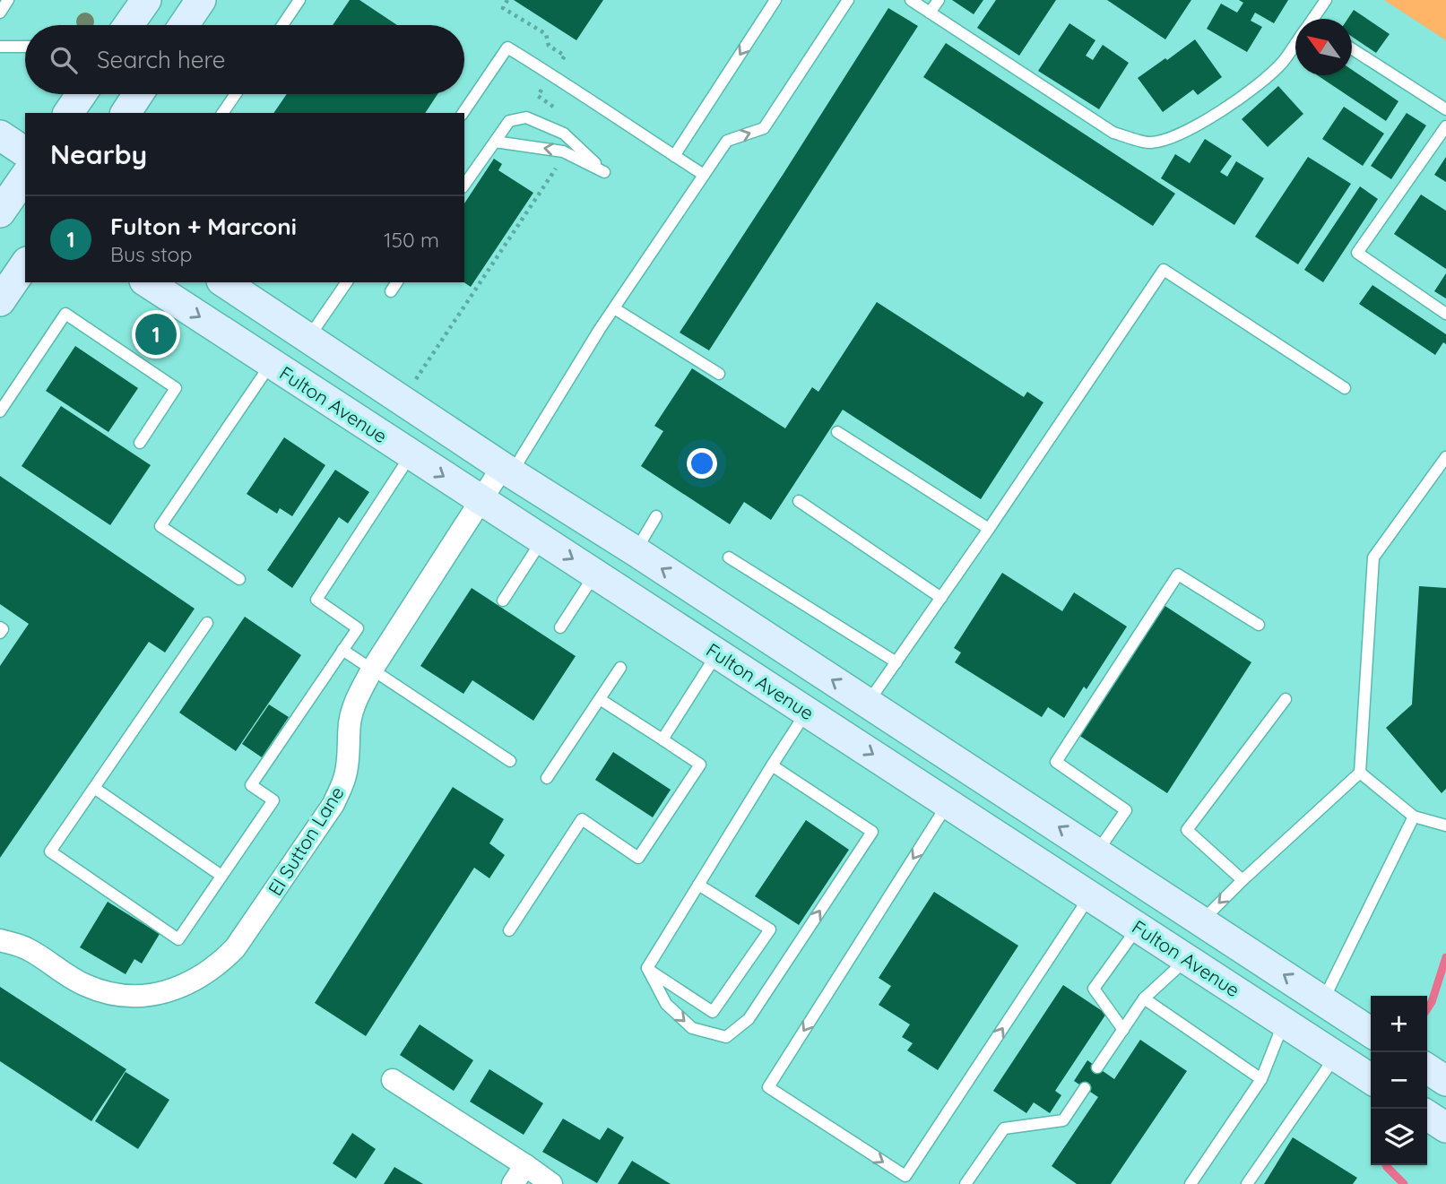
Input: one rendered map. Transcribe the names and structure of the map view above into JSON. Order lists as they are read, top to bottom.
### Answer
{
  "streets": {
    "main road": ["Fulton Avenue"],
    "street": ["El Sutton Lane"]
  },
  "crossings": [
    ["Fulton Avenue", "El Sutton Lane"]
  ],
  "north": "top left",
  "page": {
    "search": "Search here",
    "heading": "Nearby",
    "list": [
      {
        "mark": "1",
        "name": "Fulton + Marconi",
        "note": "Bus stop",
        "value": "150 m"
      }
    ],
    "pins": "1",
    "map_buttons": ["+", "−"]
  }
}
